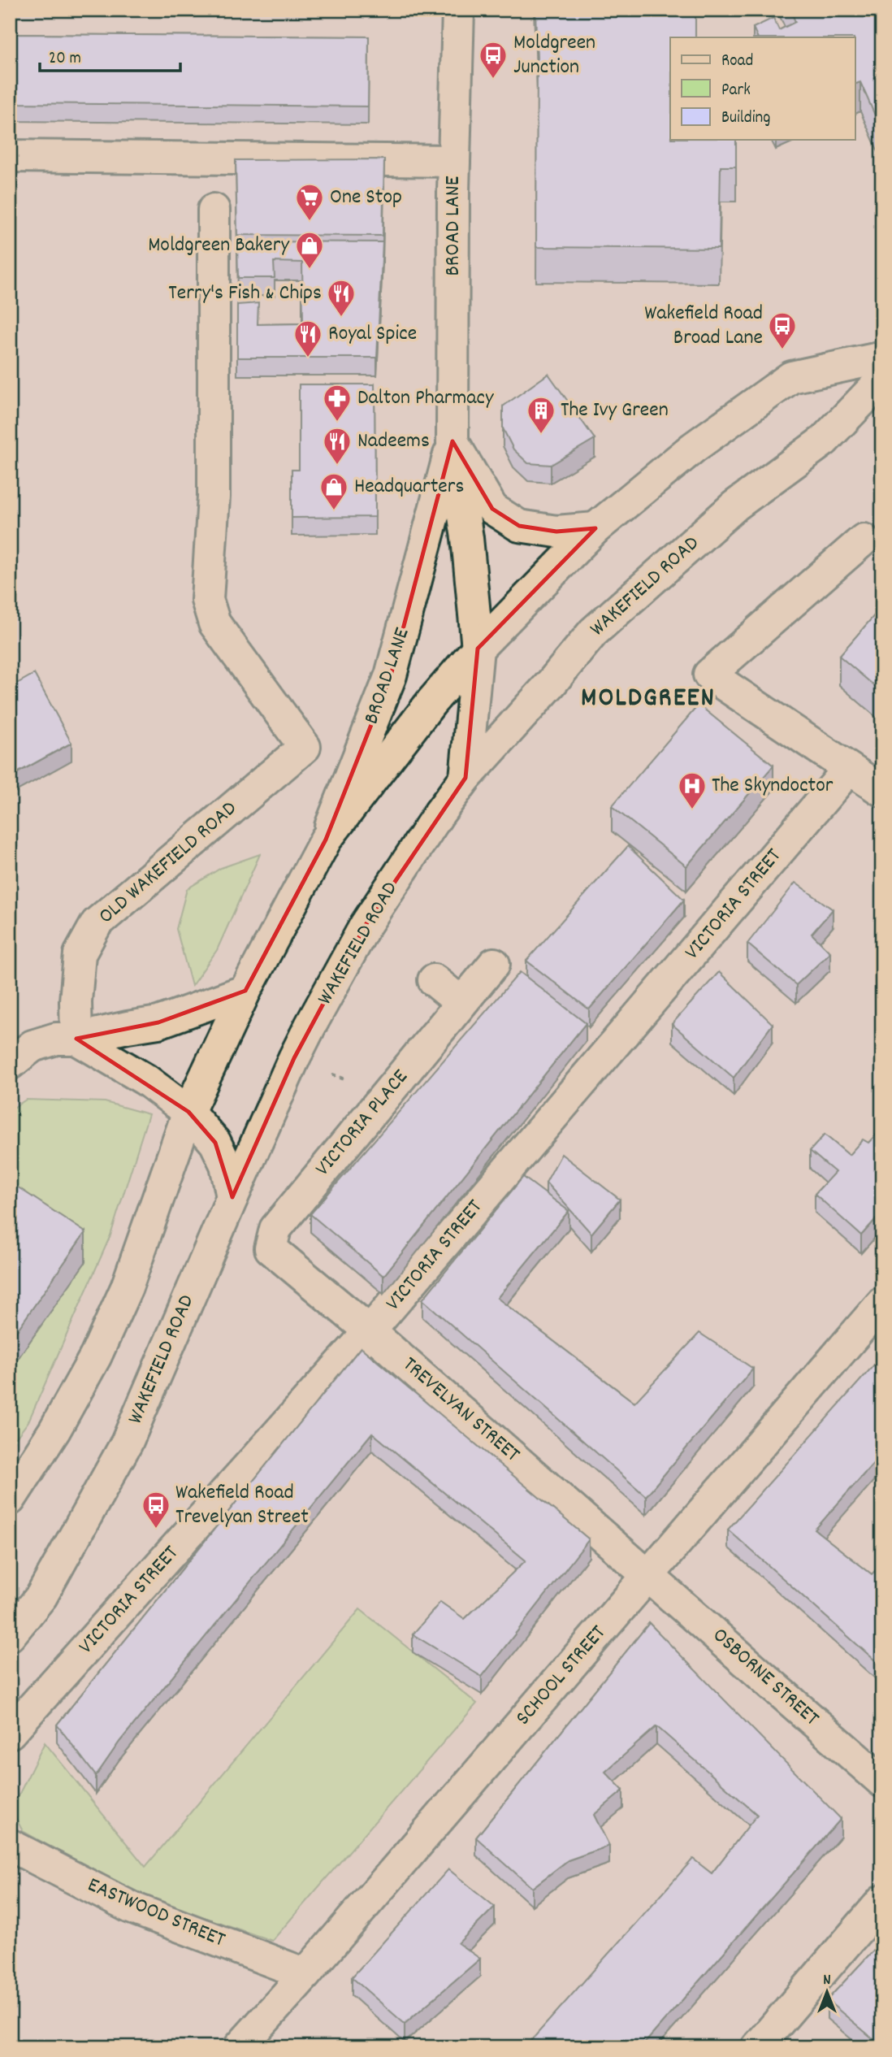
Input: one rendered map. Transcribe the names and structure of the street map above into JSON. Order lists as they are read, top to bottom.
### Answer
{
  "streets": {
    "main road": [
      "BROAD LANE",
      "WAKEFIELD ROAD",
      "OLD WAKEFIELD ROAD",
      "VICTORIA STREET",
      "VICTORIA PLACE",
      "TREVELYAN STREET",
      "SCHOOL STREET",
      "OSBORNE STREET",
      "EASTWOOD STREET"
    ]
  },
  "crossings": [
    ["BROAD LANE", "WAKEFIELD ROAD"],
    ["VICTORIA STREET", "TREVELYAN STREET"],
    ["VICTORIA PLACE", "TREVELYAN STREET"],
    ["TREVELYAN STREET", "SCHOOL STREET"],
    ["TREVELYAN STREET", "OSBORNE STREET"],
    ["SCHOOL STREET", "OSBORNE STREET"],
    ["SCHOOL STREET", "EASTWOOD STREET"]
  ],
  "districts": ["MOLDGREEN"],
  "places": {
    "bus stop": ["Moldgreen Junction", "Wakefield Road Broad Lane", "Wakefield Road Trevelyan Street"],
    "supermarket": ["One Stop"],
    "shop": ["Moldgreen Bakery", "Headquarters"],
    "restaurant": ["Terry's Fish & Chips", "Royal Spice", "Nadeems"],
    "pharmacy": ["Dalton Pharmacy"],
    "building": ["The Ivy Green"],
    "hospital": ["The Skyndoctor"]
  },
  "legend": ["Road", "Park", "Building"],
  "scale_bar": "20 m",
  "north": "top"
}
